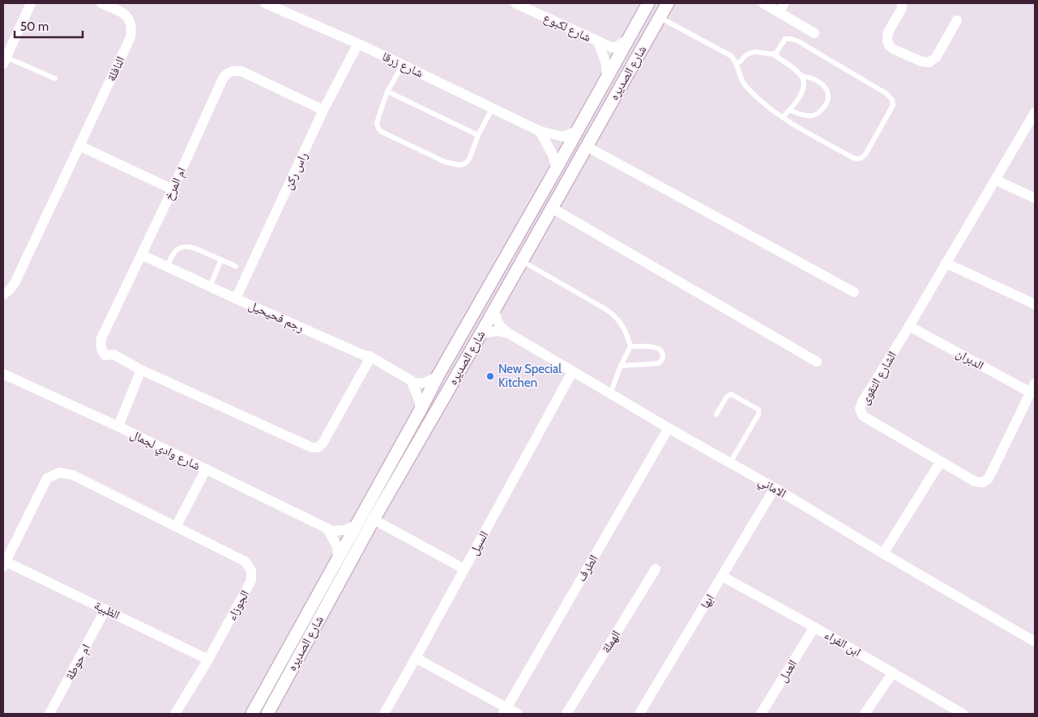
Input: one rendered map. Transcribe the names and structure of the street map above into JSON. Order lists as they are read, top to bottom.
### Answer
{
  "streets": {
    "main road": ["شارع الصديره"],
    "street": [
      "شارع لكبوع",
      "شارع زرقا",
      "النافلة",
      "راس ركن",
      "ام المرخ",
      "رجم فحيحيل",
      "الدبران",
      "الشارع التقوى",
      "شارع وادي لجمال",
      "الاماني",
      "السيل",
      "الطرف",
      "ابها",
      "الجوزاء",
      "الظبية",
      "الهملة",
      "ابن الفراء",
      "ام حوطة",
      "العدل"
    ]
  },
  "crossings": [
    ["شارع لكبوع", "شارع الصديره"],
    ["شارع زرقا", "شارع الصديره"],
    ["شارع زرقا", "راس ركن"],
    ["شارع الصديره", "رجم فحيحيل"],
    ["شارع الصديره", "شارع وادي لجمال"],
    ["شارع الصديره", "الاماني"],
    ["راس ركن", "ام المرخ"],
    ["راس ركن", "رجم فحيحيل"],
    ["ام المرخ", "رجم فحيحيل"],
    ["الدبران", "الشارع التقوى"],
    ["الاماني", "السيل"],
    ["الاماني", "الطرف"],
    ["الاماني", "ابها"],
    ["ابها", "ابن الفراء"],
    ["الجوزاء", "الظبية"],
    ["الظبية", "ام حوطة"],
    ["ابن الفراء", "العدل"]
  ],
  "places": ["New Special Kitchen"],
  "scale_bar": "50 m"
}
